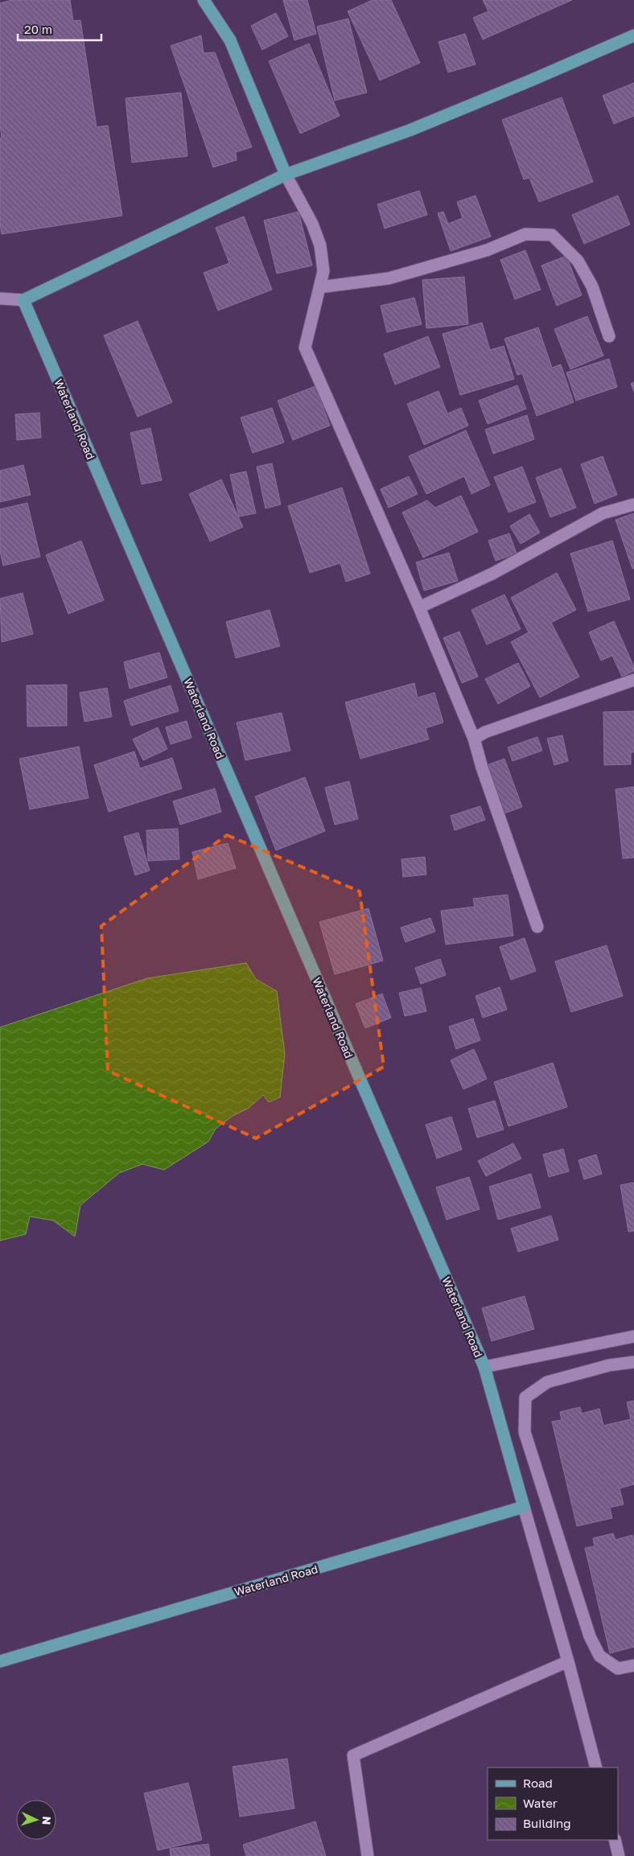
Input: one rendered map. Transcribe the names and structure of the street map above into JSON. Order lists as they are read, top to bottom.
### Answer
{
  "streets": {
    "main road": ["Waterland Road"]
  },
  "legend": ["Road", "Water", "Building"],
  "scale_bar": "20 m",
  "north": "right"
}
